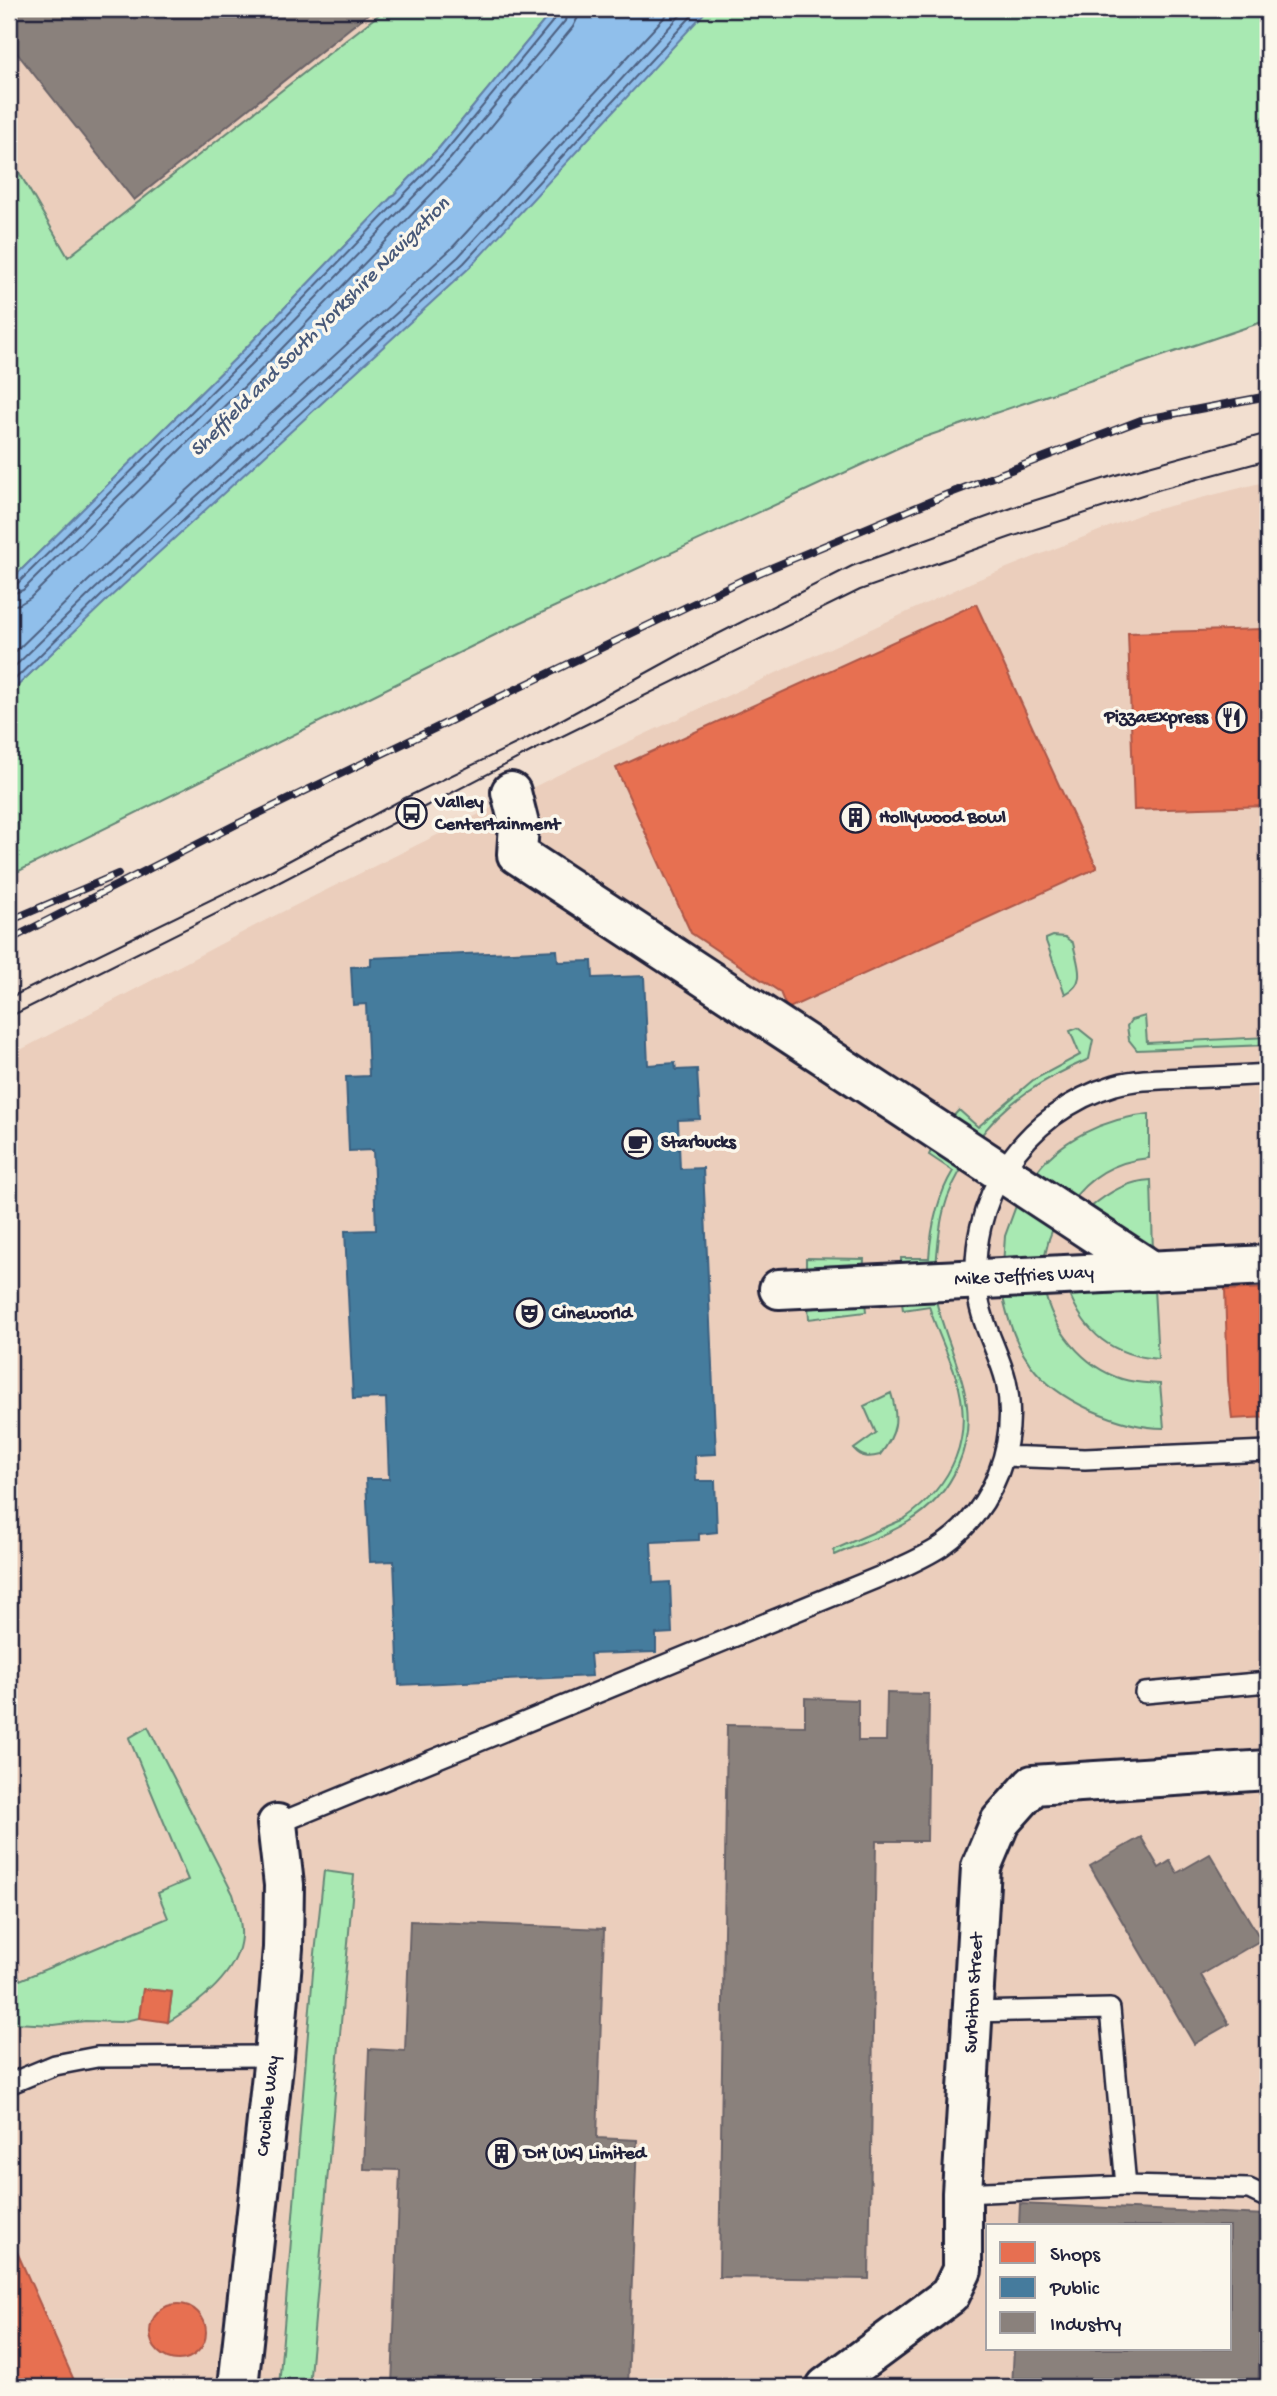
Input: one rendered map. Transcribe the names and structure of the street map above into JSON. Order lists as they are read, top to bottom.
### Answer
{
  "streets": {
    "street": ["Mike Jeffries Way", "Surbiton Street", "Crucible Way"]
  },
  "water": ["Sheffield and South Yorkshire Navigation"],
  "places": {
    "restaurant": ["PizzaExpress"],
    "bus stop": ["Valley Centertainment"],
    "building": ["Hollywood Bowl", "DH (UK) Limited"],
    "cafe": ["Starbucks"],
    "theatre": ["Cineworld"]
  },
  "legend": ["Shops", "Public", "Industry"]
}
